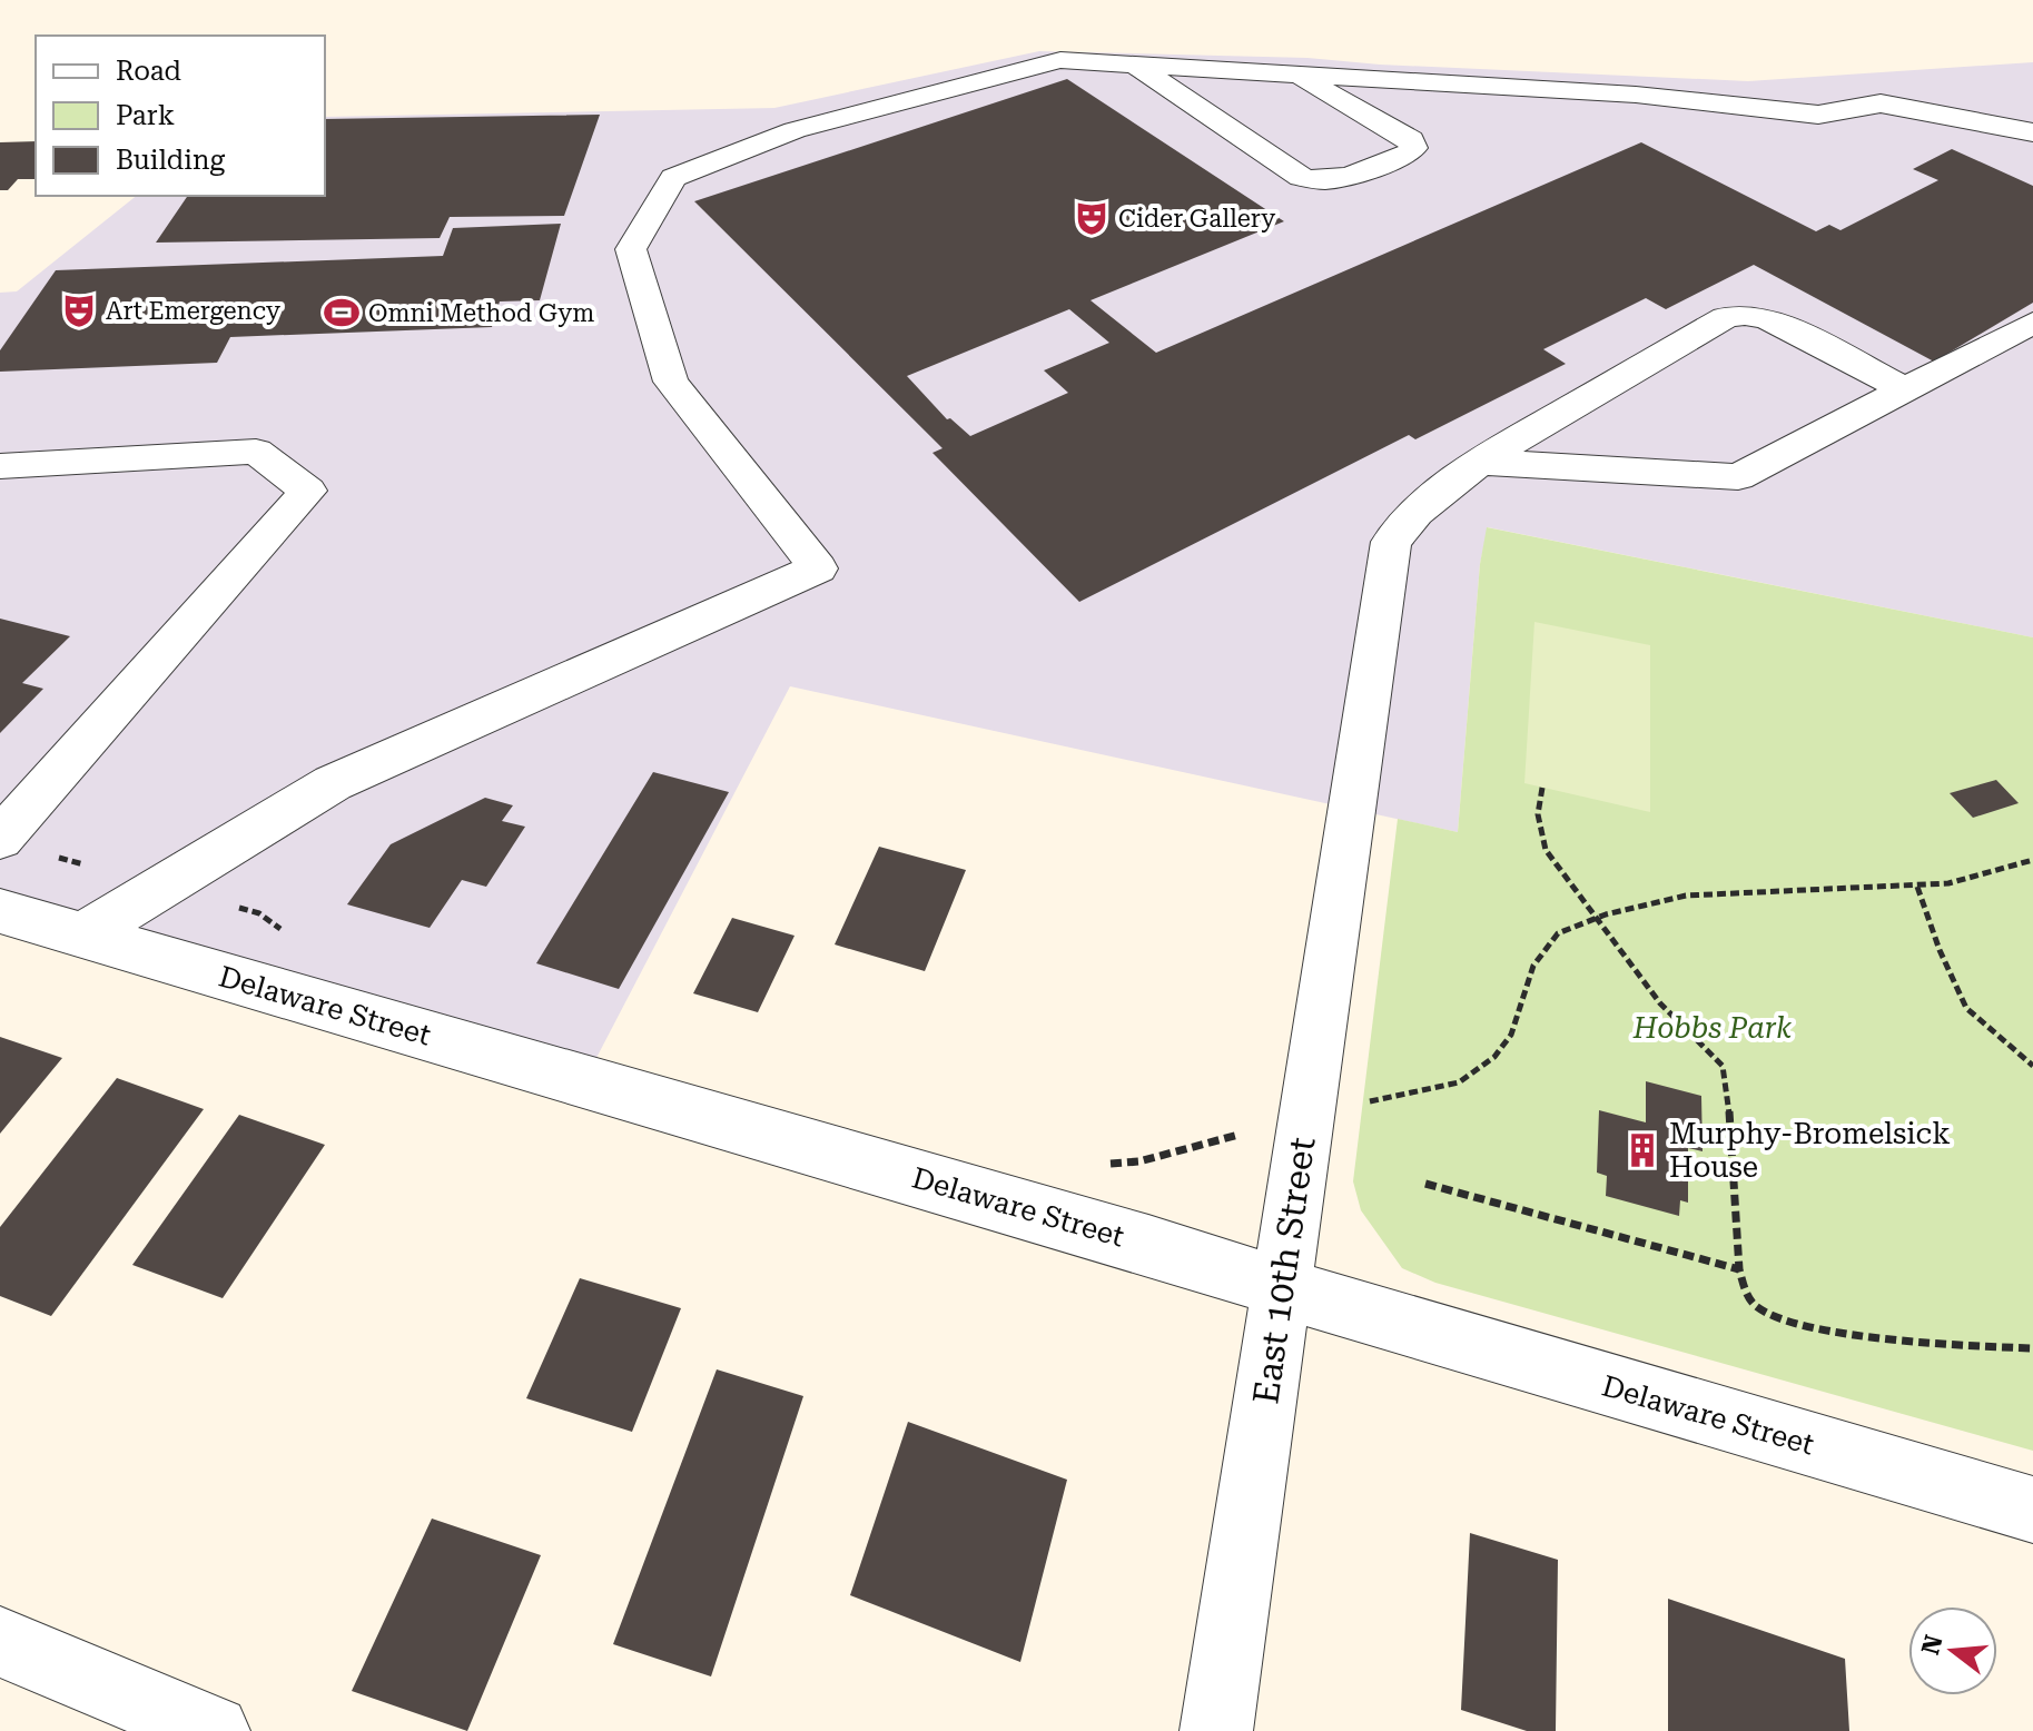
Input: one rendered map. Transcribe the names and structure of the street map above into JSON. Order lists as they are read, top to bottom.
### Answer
{
  "streets": {
    "street": ["Delaware Street", "East 10th Street"]
  },
  "crossings": [
    ["Delaware Street", "East 10th Street"]
  ],
  "parks": ["Hobbs Park"],
  "places": {
    "theatre": ["Cider Gallery", "Art Emergency"],
    "sports": ["Omni Method Gym"],
    "building": ["Murphy-Bromelsick House"]
  },
  "legend": ["Road", "Park", "Building"],
  "north": "left"
}
